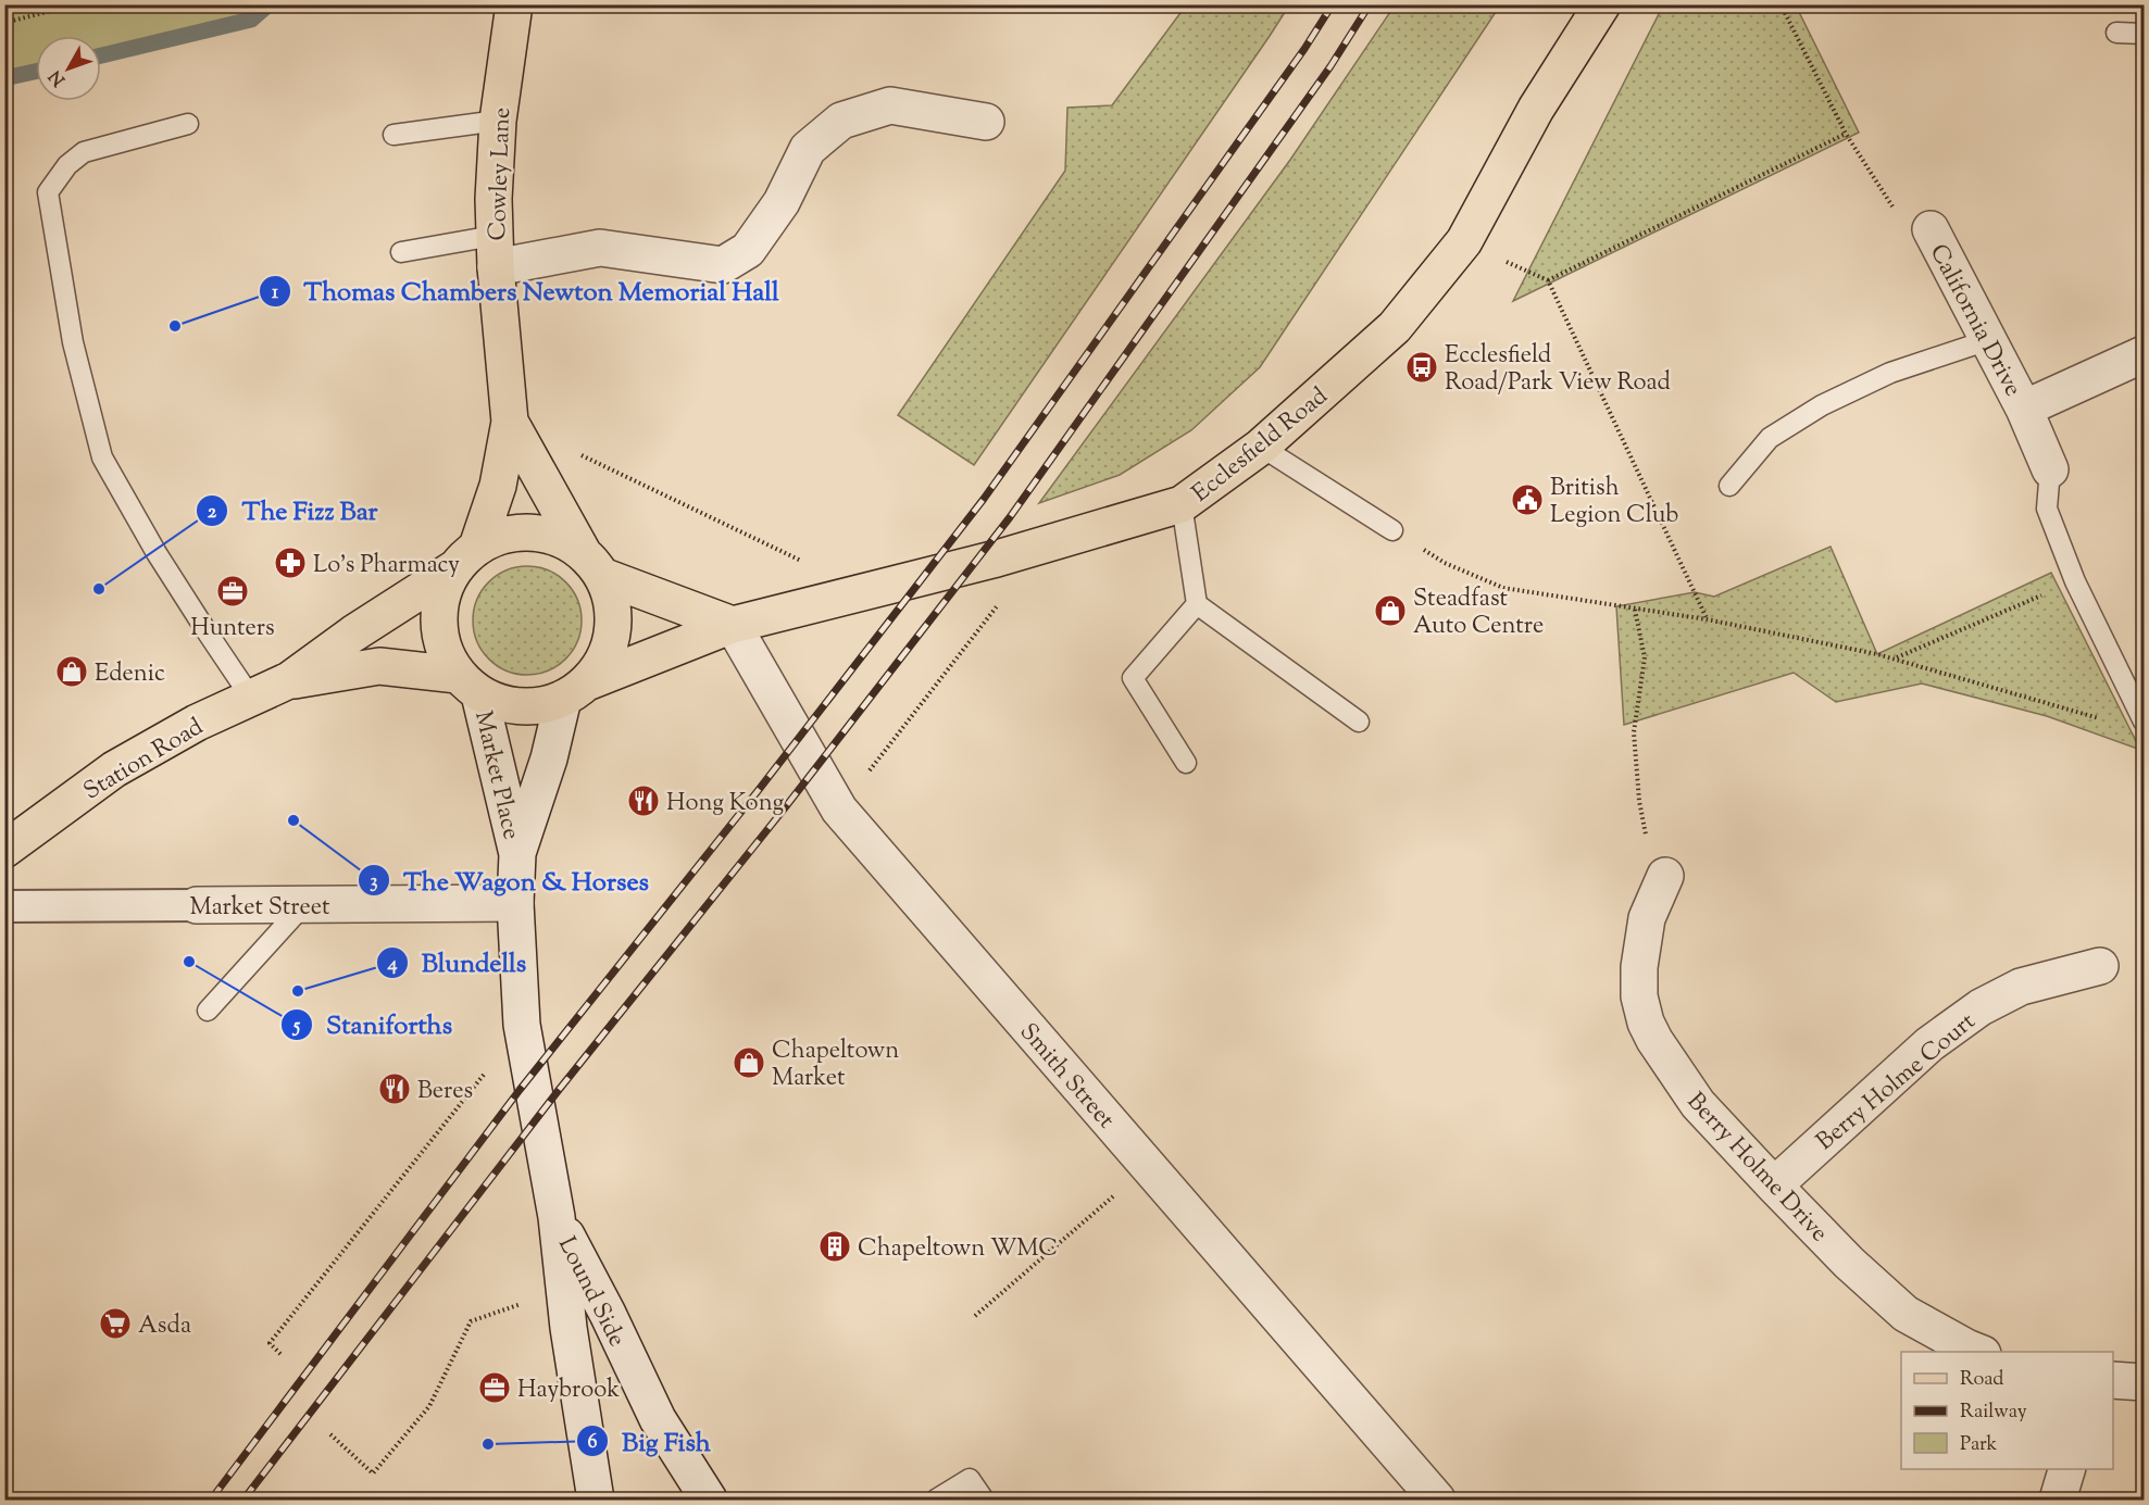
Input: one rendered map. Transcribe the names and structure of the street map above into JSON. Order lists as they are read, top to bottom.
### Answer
{
  "streets": {
    "main road": ["Cowley Lane", "Ecclesfield Road", "Station Road"],
    "street": [
      "California Drive",
      "Market Place",
      "Market Street",
      "Smith Street",
      "Berry Holme Court",
      "Berry Holme Drive",
      "Lound Side"
    ]
  },
  "crossings": [
    ["Cowley Lane", "Ecclesfield Road"],
    ["Cowley Lane", "Station Road"],
    ["Cowley Lane", "Market Place"],
    ["Ecclesfield Road", "Station Road"],
    ["Ecclesfield Road", "Market Place"],
    ["Ecclesfield Road", "Smith Street"],
    ["Station Road", "Market Place"],
    ["Market Place", "Market Street"],
    ["Market Place", "Lound Side"],
    ["Berry Holme Court", "Berry Holme Drive"]
  ],
  "places": {
    "other": [
      "Thomas Chambers Newton Memorial Hall",
      "The Fizz Bar",
      "The Wagon & Horses",
      "Staniforths",
      "Blundells",
      "Big Fish"
    ],
    "bus stop": ["Ecclesfield Road/Park View Road"],
    "public building": ["British Legion Club"],
    "pharmacy": ["Lo's Pharmacy"],
    "office": ["Hunters", "Haybrook"],
    "shop": ["Steadfast Auto Centre", "Edenic", "Chapeltown Market"],
    "restaurant": ["Hong Kong", "Beres"],
    "building": ["Chapeltown WMC"],
    "supermarket": ["Asda"]
  },
  "legend": ["Road", "Railway", "Park"],
  "north": "bottom left"
}
